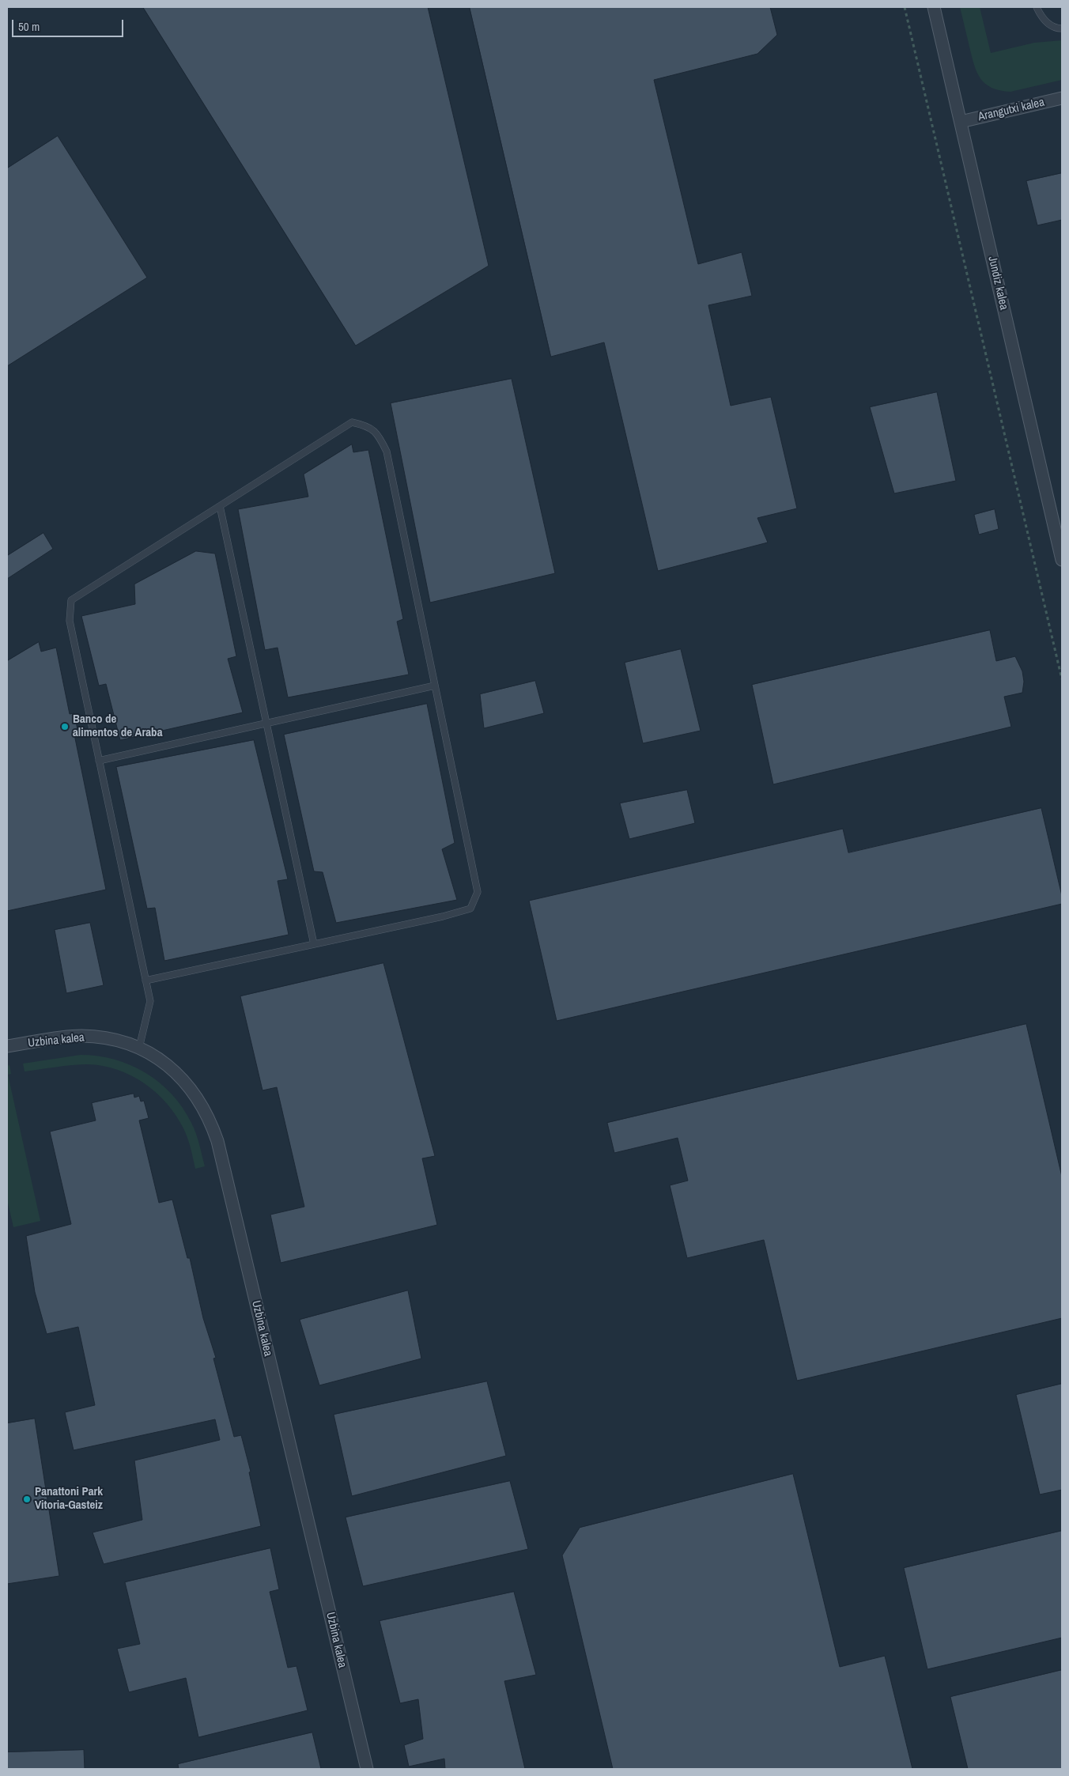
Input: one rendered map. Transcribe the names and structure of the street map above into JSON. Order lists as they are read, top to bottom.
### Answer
{
  "streets": {
    "street": ["Arangutxi kalea", "Jundiz kalea", "Uzbina kalea"]
  },
  "crossings": [
    ["Arangutxi kalea", "Jundiz kalea"]
  ],
  "places": ["Banco de alimentos de Araba", "Panattoni Park Vitoria-Gasteiz"],
  "scale_bar": "50 m"
}
